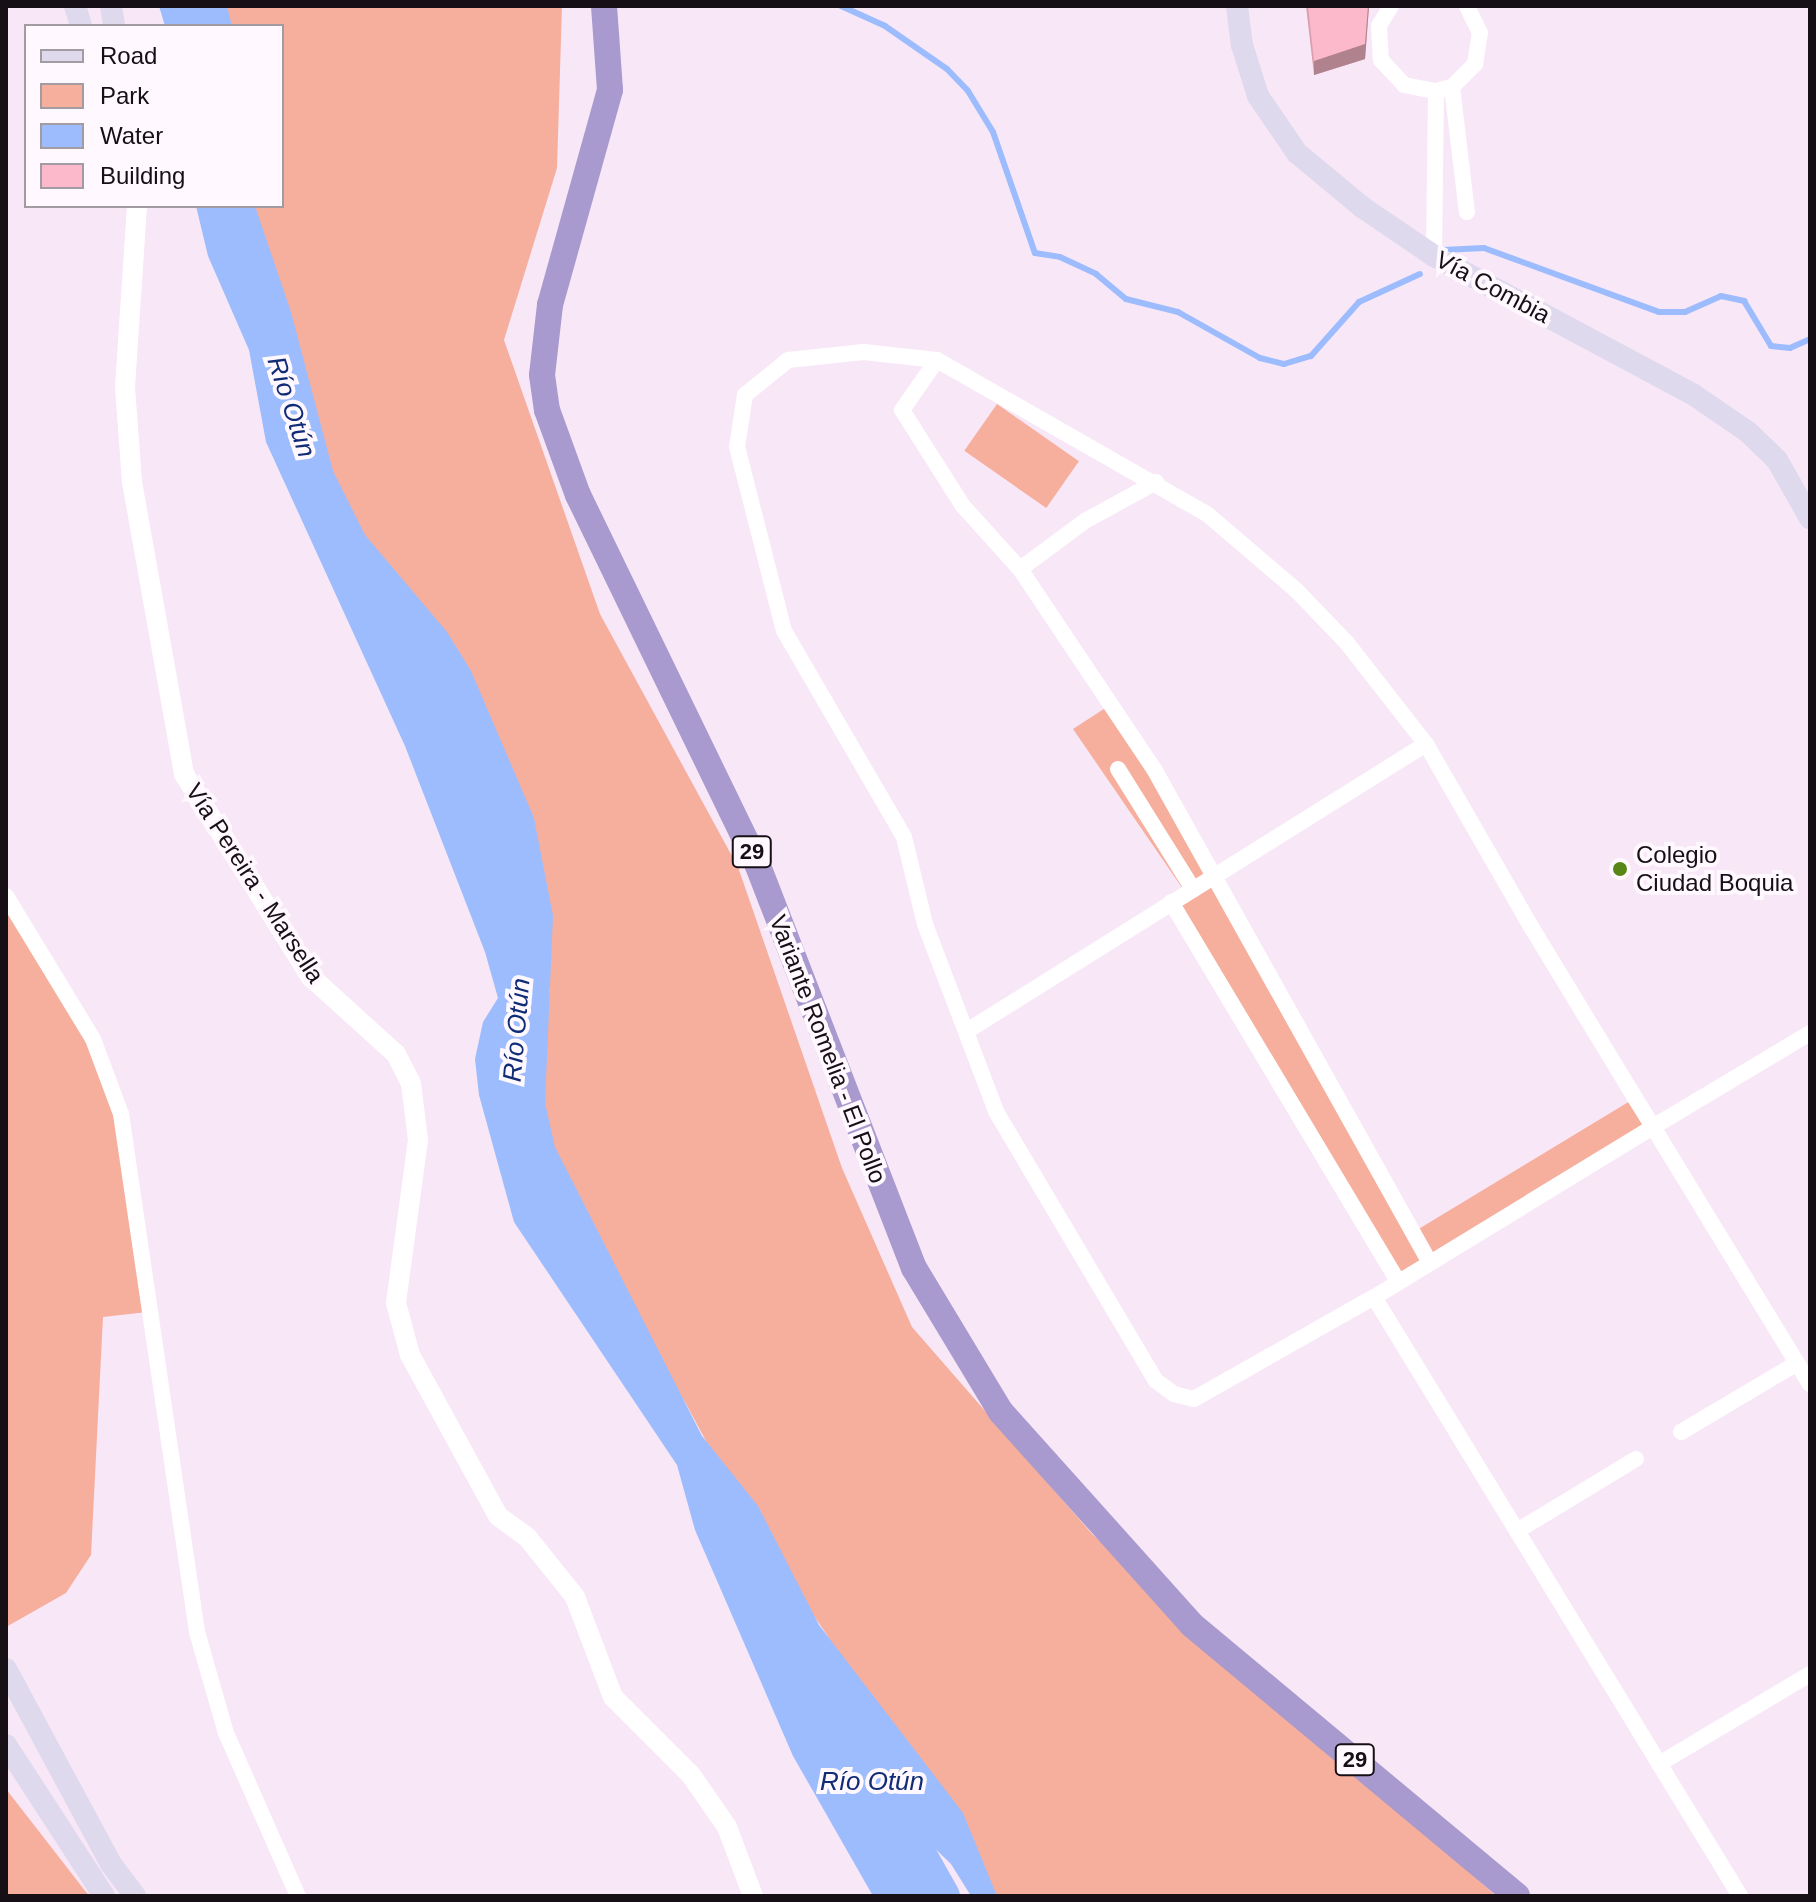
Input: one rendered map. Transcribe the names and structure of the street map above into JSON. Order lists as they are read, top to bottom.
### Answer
{
  "streets": {
    "highway": ["29", "Variante Romelia - El Pollo"],
    "main road": ["Vía Combia"],
    "street": ["Vía Pereira - Marsella"]
  },
  "water": ["Río Otún"],
  "places": ["Colegio Ciudad Boquia"],
  "legend": [
    "Road",
    "Park",
    "Water",
    "Building"
  ]
}
